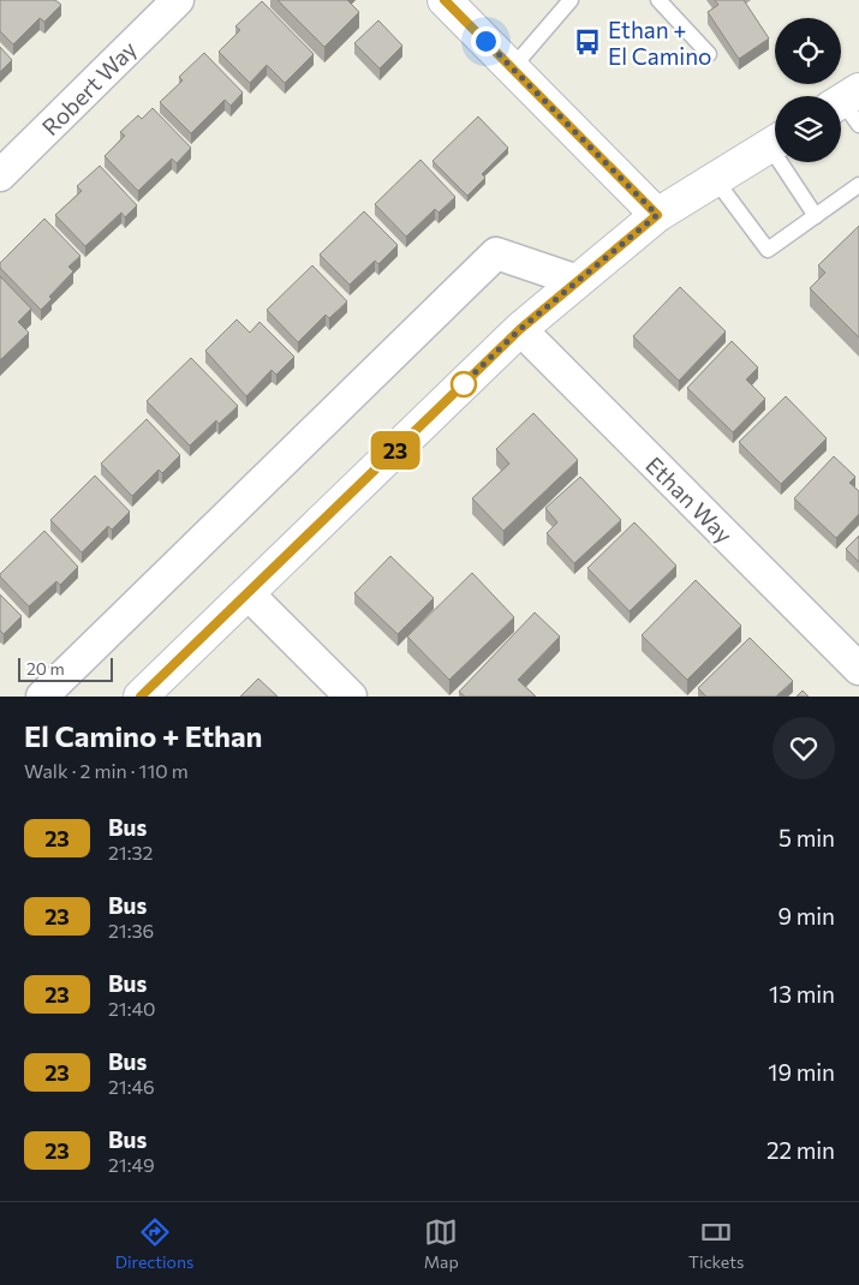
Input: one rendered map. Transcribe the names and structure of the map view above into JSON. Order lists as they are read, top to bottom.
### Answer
{
  "streets": {
    "street": ["Robert Way", "Ethan Way"]
  },
  "places": {
    "bus stop": ["Ethan + El Camino"]
  },
  "lines": ["bus line 23"],
  "scale_bar": "20 m",
  "page": {
    "on_map": "23",
    "scale": "20 m",
    "heading": ["El Camino + Ethan", "Walk · 2 min · 110 m"],
    "list": [
      {
        "mark": "23",
        "name": "Bus",
        "note": "21:32",
        "value": "5 min"
      },
      {
        "mark": "23",
        "name": "Bus",
        "note": "21:36",
        "value": "9 min"
      },
      {
        "mark": "23",
        "name": "Bus",
        "note": "21:40",
        "value": "13 min"
      },
      {
        "mark": "23",
        "name": "Bus",
        "note": "21:46",
        "value": "19 min"
      },
      {
        "mark": "23",
        "name": "Bus",
        "note": "21:49",
        "value": "22 min"
      }
    ],
    "tabs": ["Directions", "Map", "Tickets"]
  }
}
